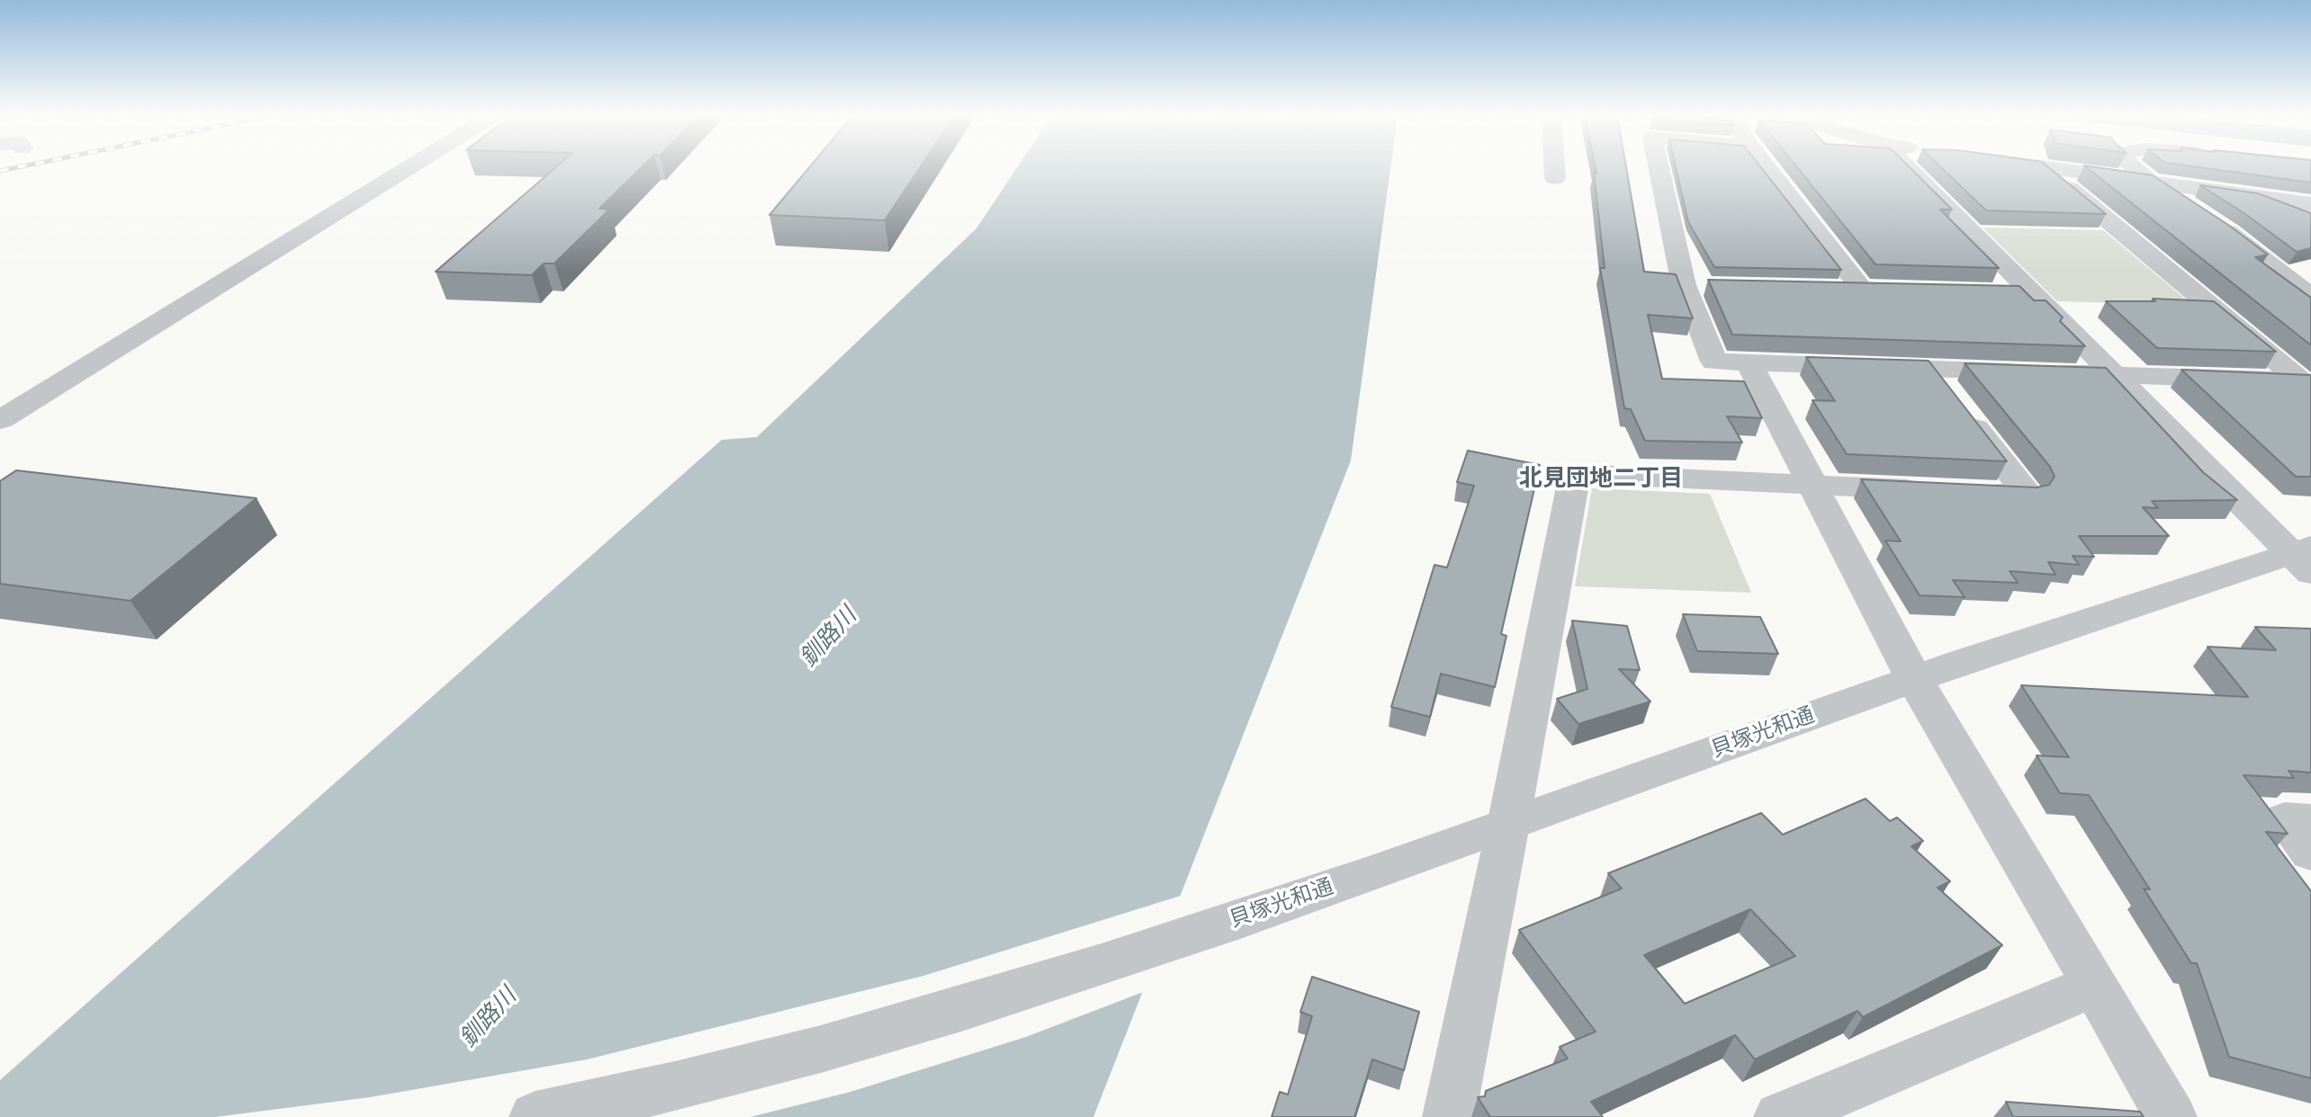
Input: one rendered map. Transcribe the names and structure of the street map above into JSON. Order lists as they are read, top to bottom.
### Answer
{
  "streets": {
    "street": ["貝塚光和通"]
  },
  "districts": ["北見団地二丁目"],
  "water": ["釧路川"]
}
